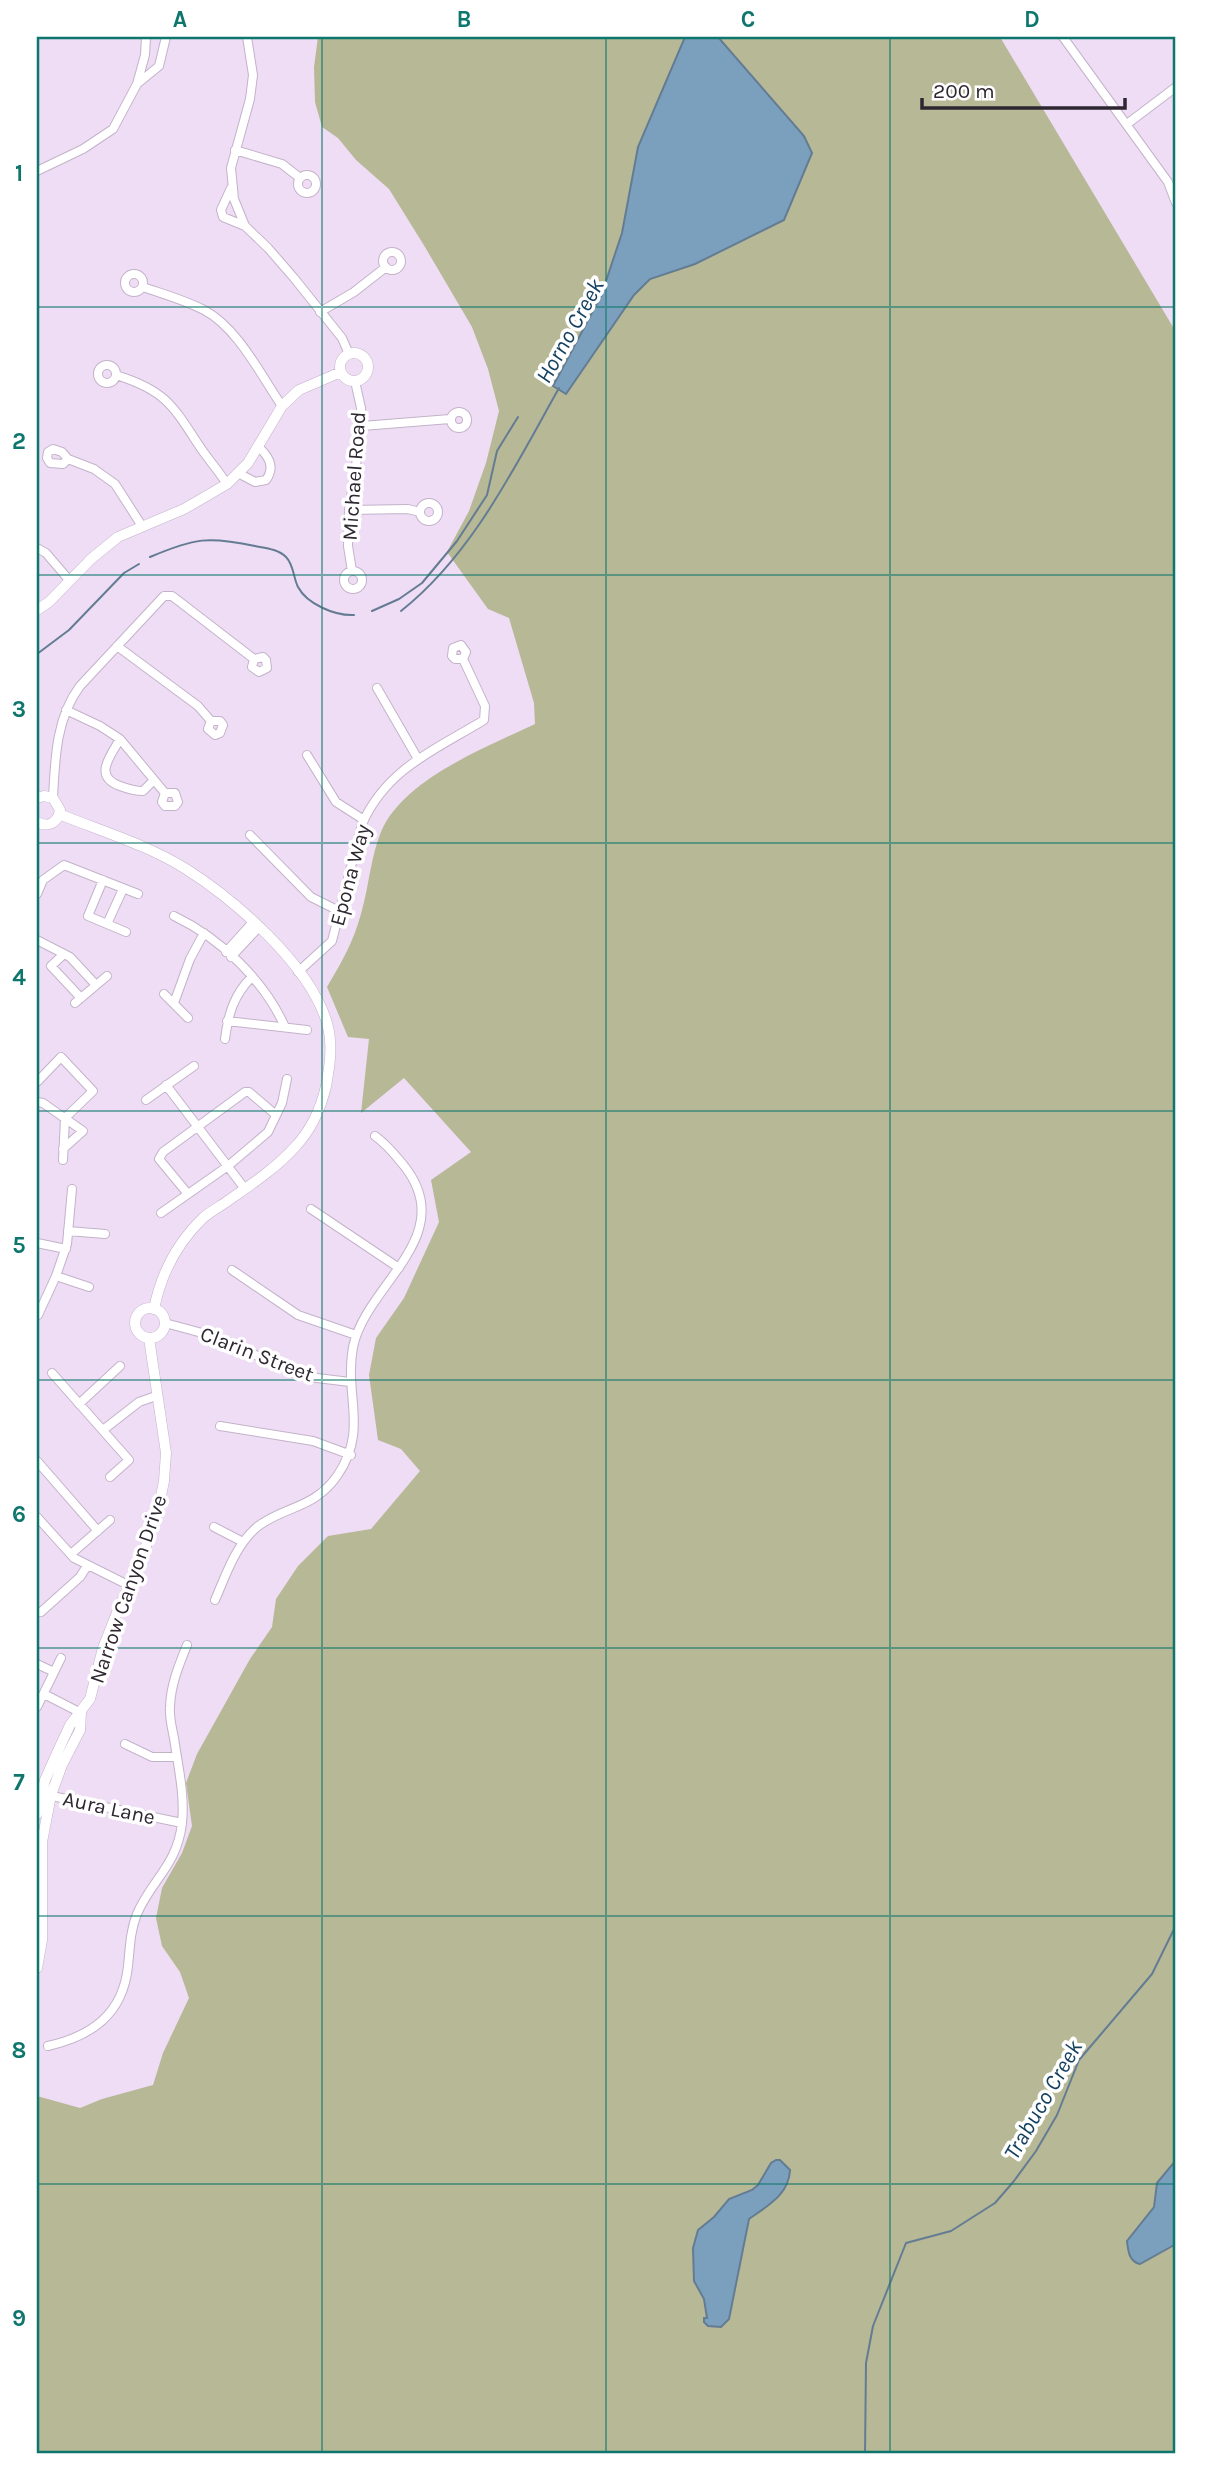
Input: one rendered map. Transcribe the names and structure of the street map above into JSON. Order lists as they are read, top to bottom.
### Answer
{
  "streets": {
    "street": [
      "Michael Road",
      "Epona Way",
      "Clarin Street",
      "Narrow Canyon Drive",
      "Aura Lane"
    ]
  },
  "crossings": [
    ["Epona Way", "Narrow Canyon Drive"],
    ["Clarin Street", "Narrow Canyon Drive"],
    ["Narrow Canyon Drive", "Aura Lane"]
  ],
  "water": ["Horno Creek", "Trabuco Creek"],
  "scale_bar": "200 m",
  "grid": {
    "columns": [
      "A",
      "B",
      "C",
      "D"
    ],
    "rows": [
      "1",
      "2",
      "3",
      "4",
      "5",
      "6",
      "7",
      "8",
      "9"
    ]
  }
}
